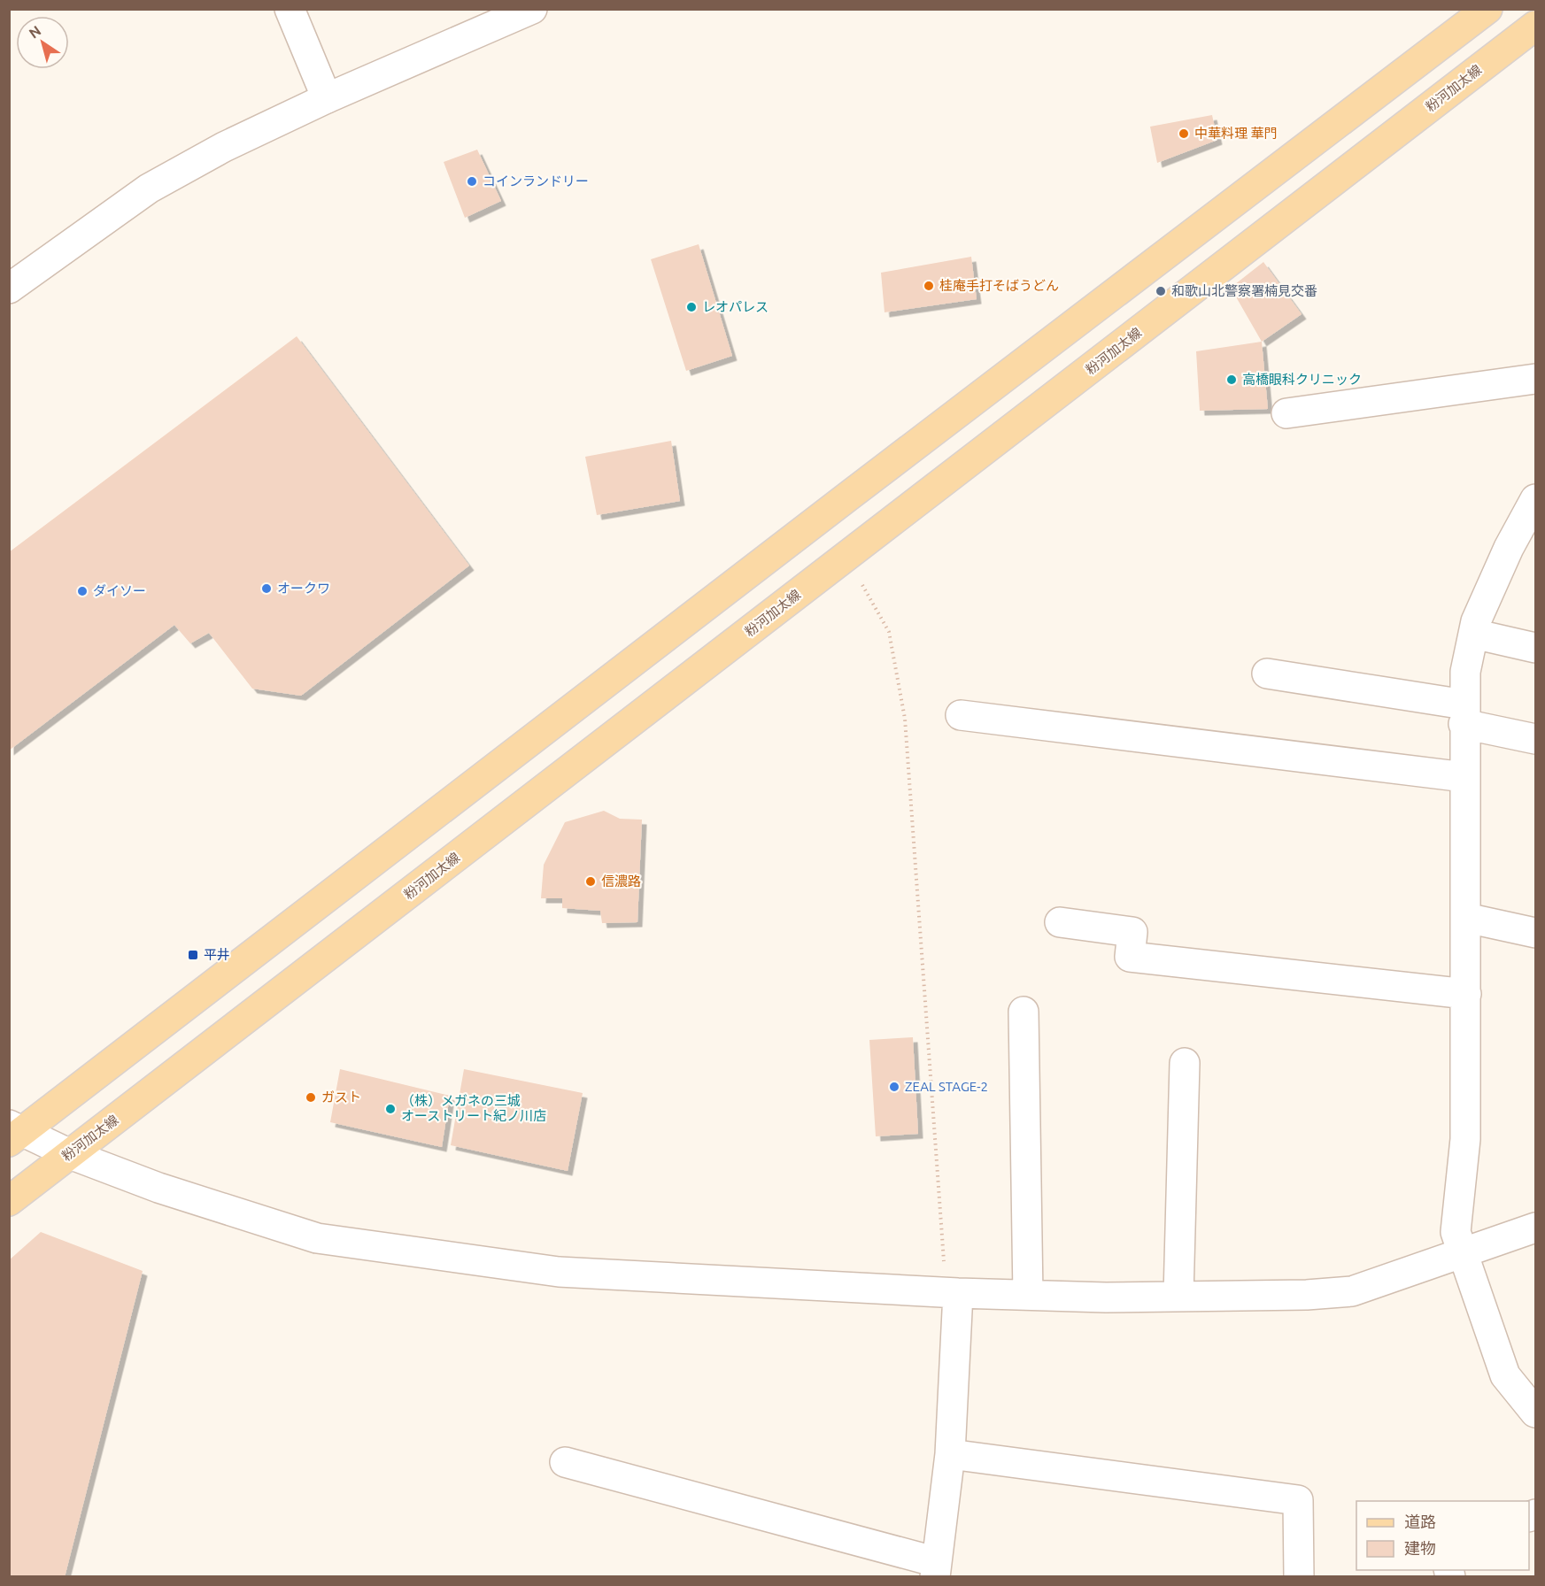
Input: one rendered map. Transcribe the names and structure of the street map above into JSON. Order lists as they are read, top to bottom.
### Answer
{
  "streets": {
    "main road": ["粉河加太線"]
  },
  "places": {
    "other": [
      "中華料理 華門",
      "コインランドリー",
      "桂庵手打そばうどん",
      "和歌山北警察署楠見交番",
      "レオパレス",
      "高橋眼科クリニック",
      "オークワ",
      "ダイソー",
      "信濃路",
      "ZEAL STAGE-2",
      "ガスト",
      "（株）メガネの三城 オーストリート紀ノ川店"
    ],
    "transit": ["平井"]
  },
  "legend": ["道路", "建物"],
  "north": "top left"
}
